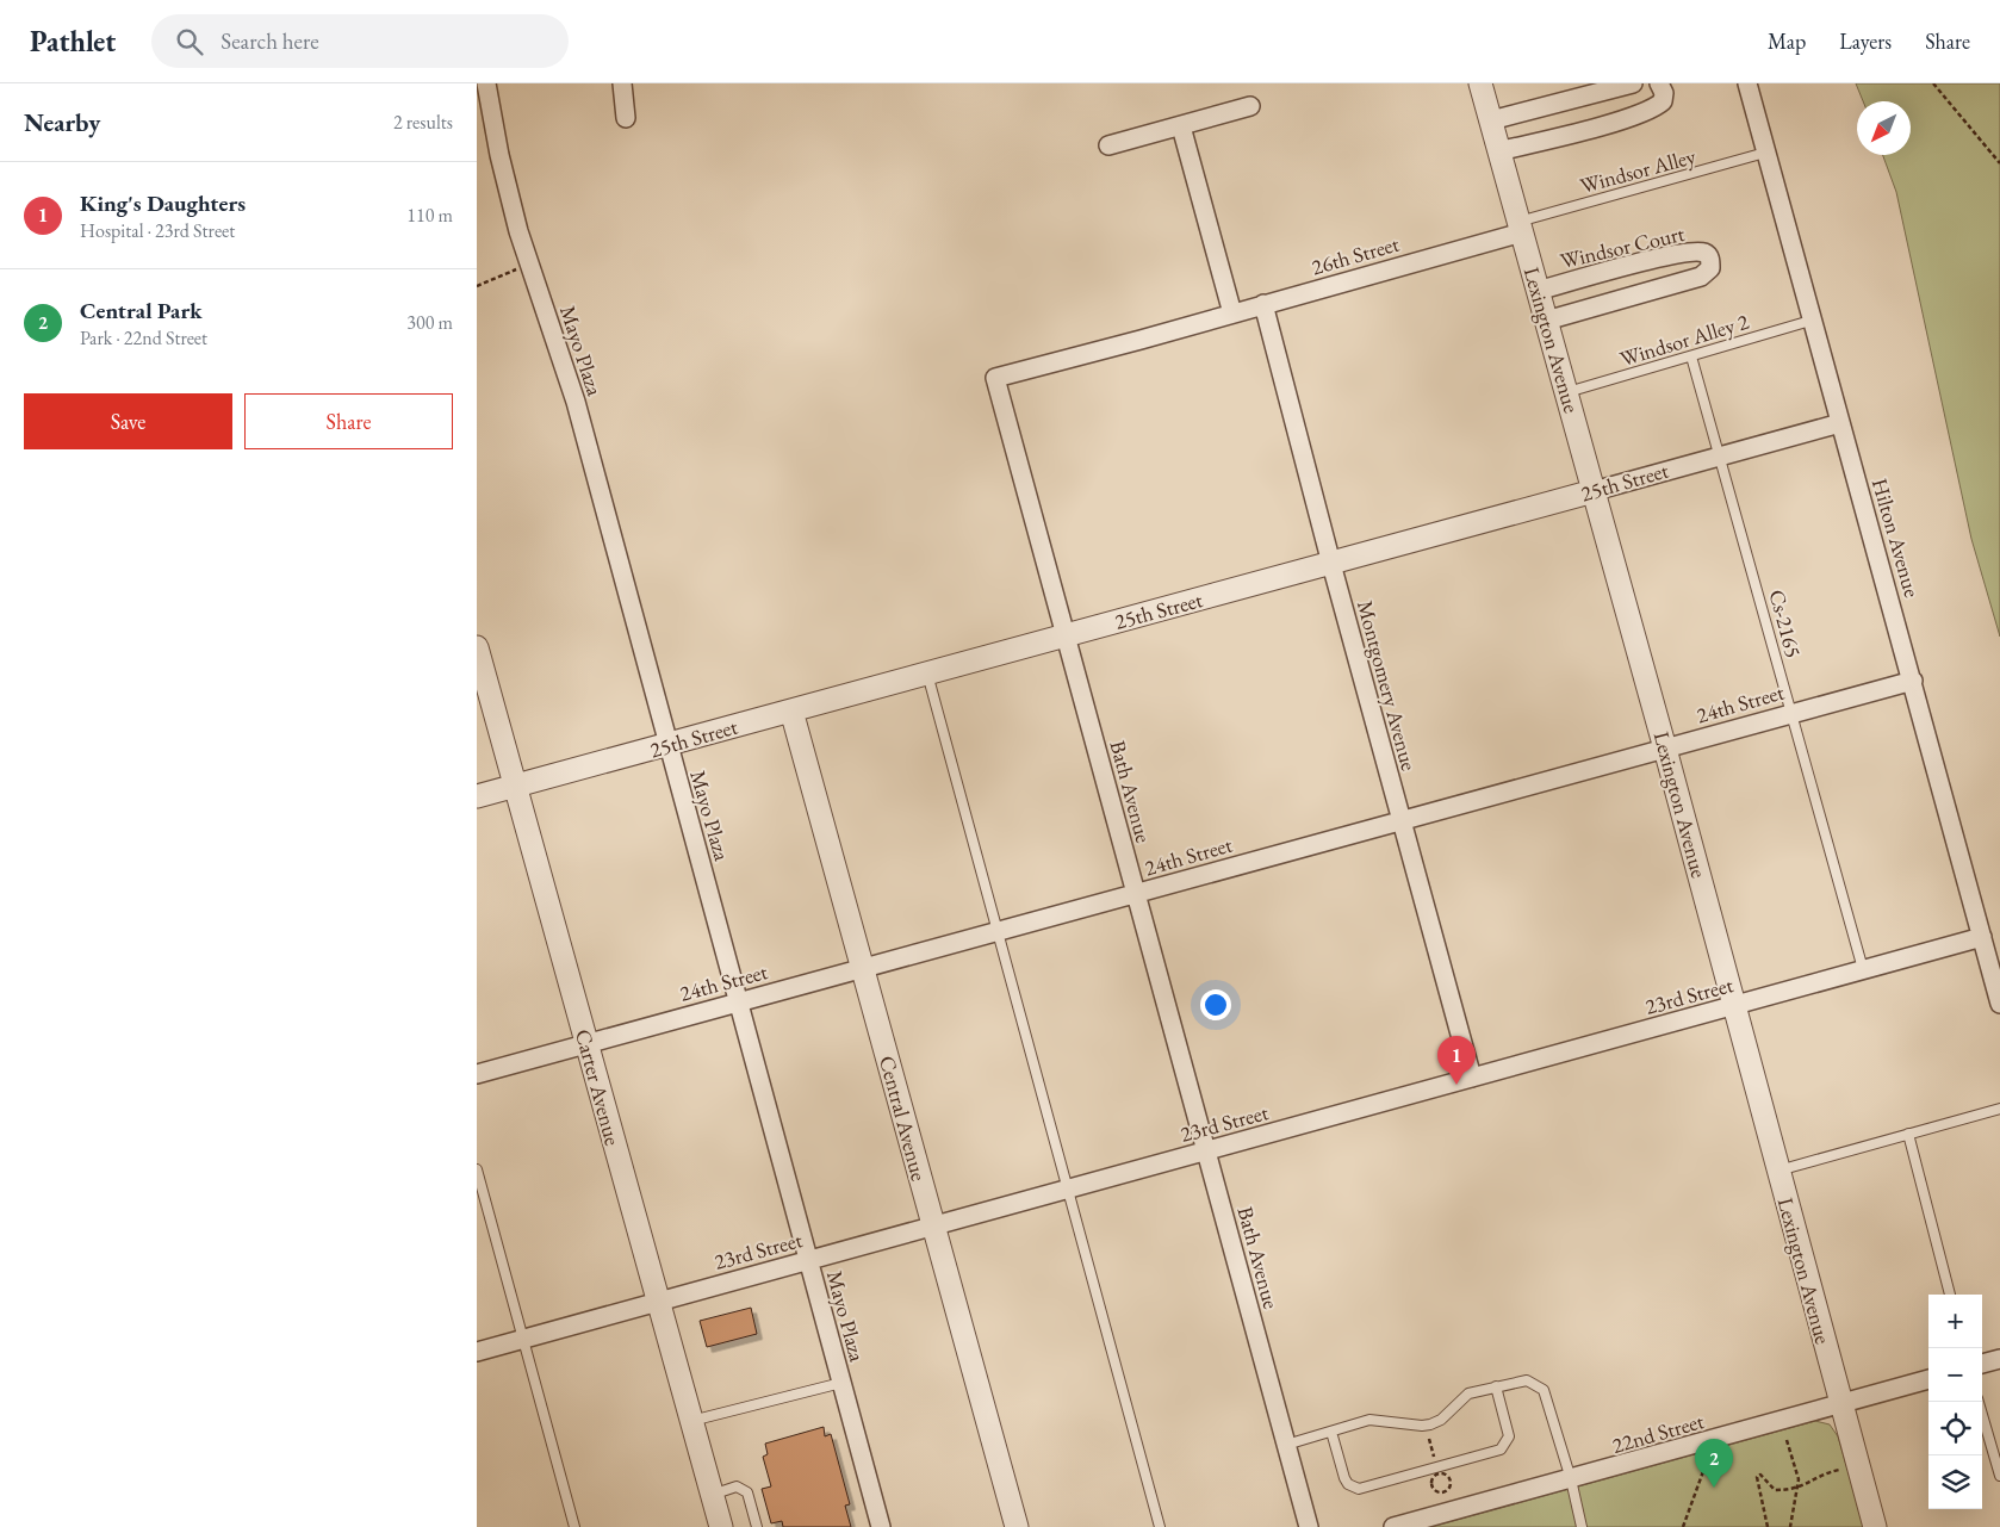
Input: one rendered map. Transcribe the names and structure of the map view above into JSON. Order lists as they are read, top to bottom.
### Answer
{
  "streets": {
    "street": [
      "Windsor Court",
      "26th Street",
      "Lexington Avenue",
      "Mayo Plaza",
      "25th Street",
      "Hilton Avenue",
      "Montgomery Avenue",
      "24th Street",
      "Bath Avenue",
      "23rd Street",
      "Carter Avenue",
      "Central Avenue",
      "22nd Street"
    ],
    "lane": ["Windsor Alley", "Windsor Alley 2", "Cs-2165"]
  },
  "crossings": [
    ["Windsor Alley", "26th Street"],
    ["Windsor Alley", "Lexington Avenue"],
    ["Windsor Alley", "Hilton Avenue"],
    ["Windsor Court", "Lexington Avenue"],
    ["26th Street", "Lexington Avenue"],
    ["26th Street", "Montgomery Avenue"],
    ["26th Street", "Bath Avenue"],
    ["Lexington Avenue", "Windsor Alley 2"],
    ["Lexington Avenue", "25th Street"],
    ["Lexington Avenue", "24th Street"],
    ["Lexington Avenue", "23rd Street"],
    ["Lexington Avenue", "22nd Street"],
    ["Windsor Alley 2", "Hilton Avenue"],
    ["Windsor Alley 2", "Cs-2165"],
    ["Mayo Plaza", "25th Street"],
    ["Mayo Plaza", "24th Street"],
    ["Mayo Plaza", "23rd Street"],
    ["25th Street", "Hilton Avenue"],
    ["25th Street", "Cs-2165"],
    ["25th Street", "Montgomery Avenue"],
    ["25th Street", "Bath Avenue"],
    ["25th Street", "Carter Avenue"],
    ["25th Street", "Central Avenue"],
    ["Hilton Avenue", "24th Street"],
    ["Hilton Avenue", "23rd Street"],
    ["Cs-2165", "24th Street"],
    ["Cs-2165", "23rd Street"],
    ["Montgomery Avenue", "24th Street"],
    ["Montgomery Avenue", "23rd Street"],
    ["24th Street", "Bath Avenue"],
    ["24th Street", "Carter Avenue"],
    ["24th Street", "Central Avenue"],
    ["Bath Avenue", "23rd Street"],
    ["23rd Street", "Carter Avenue"],
    ["23rd Street", "Central Avenue"]
  ],
  "north": "bottom left",
  "page": {
    "header": "Pathlet",
    "search": "Search here",
    "nav": ["Map", "Layers", "Share"],
    "heading": ["Nearby", "2 results"],
    "list": [
      {
        "mark": "1",
        "name": "King's Daughters",
        "note": "Hospital · 23rd Street",
        "value": "110 m"
      },
      {
        "mark": "2",
        "name": "Central Park",
        "note": "Park · 22nd Street",
        "value": "300 m"
      }
    ],
    "buttons": ["Save", "Share"],
    "pins": ["1", "2"],
    "map_buttons": ["+", "−"]
  }
}
